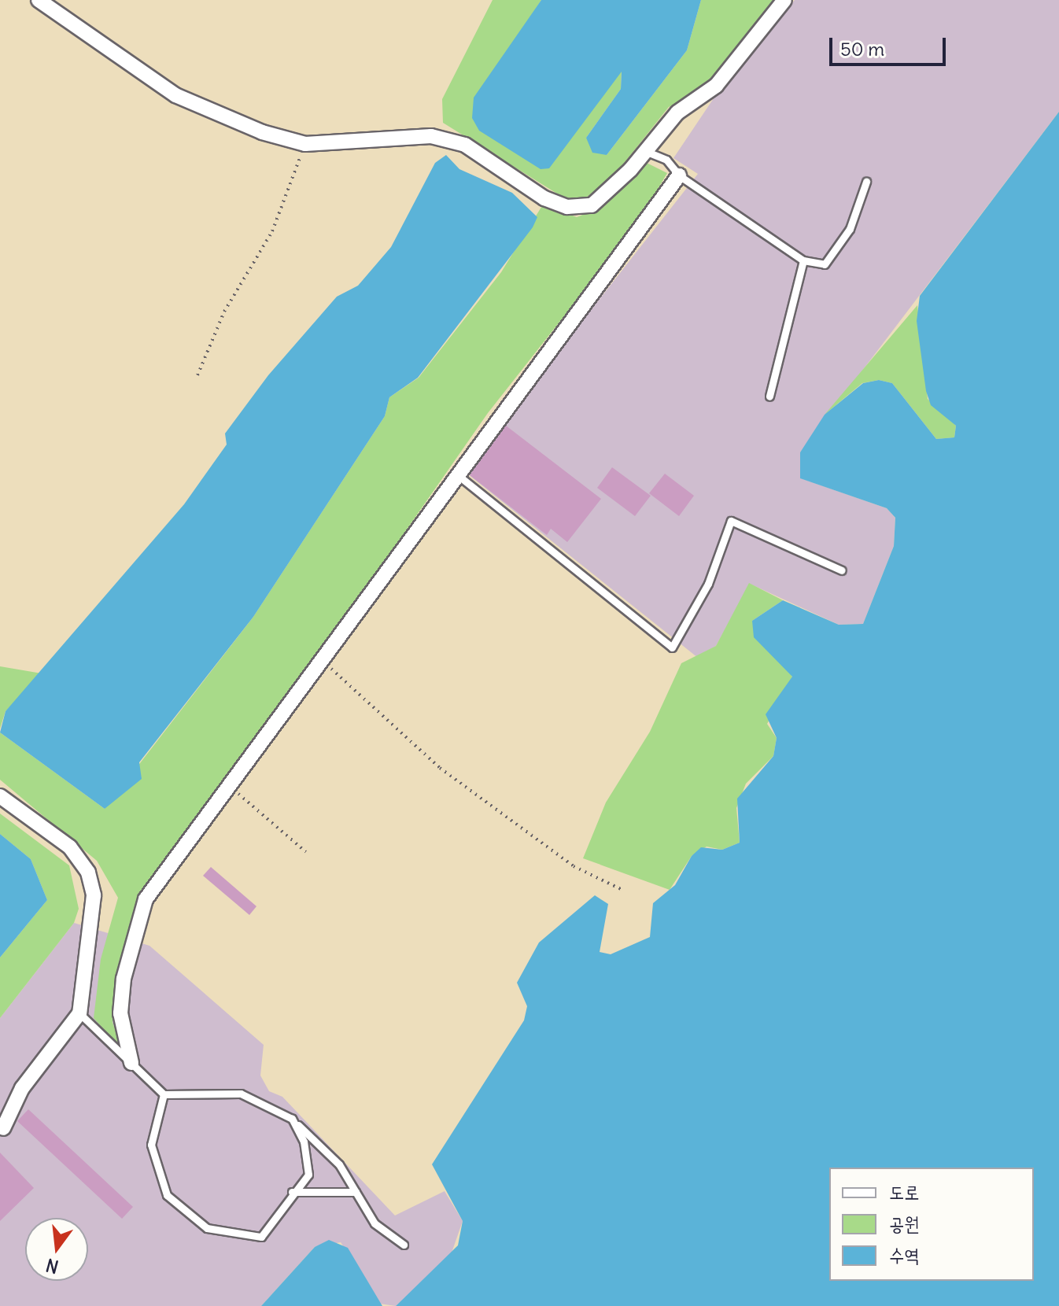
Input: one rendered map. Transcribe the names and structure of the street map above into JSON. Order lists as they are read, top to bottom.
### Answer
{
  "legend": ["도로", "공원", "수역"],
  "scale_bar": "50 m",
  "north": "bottom"
}
